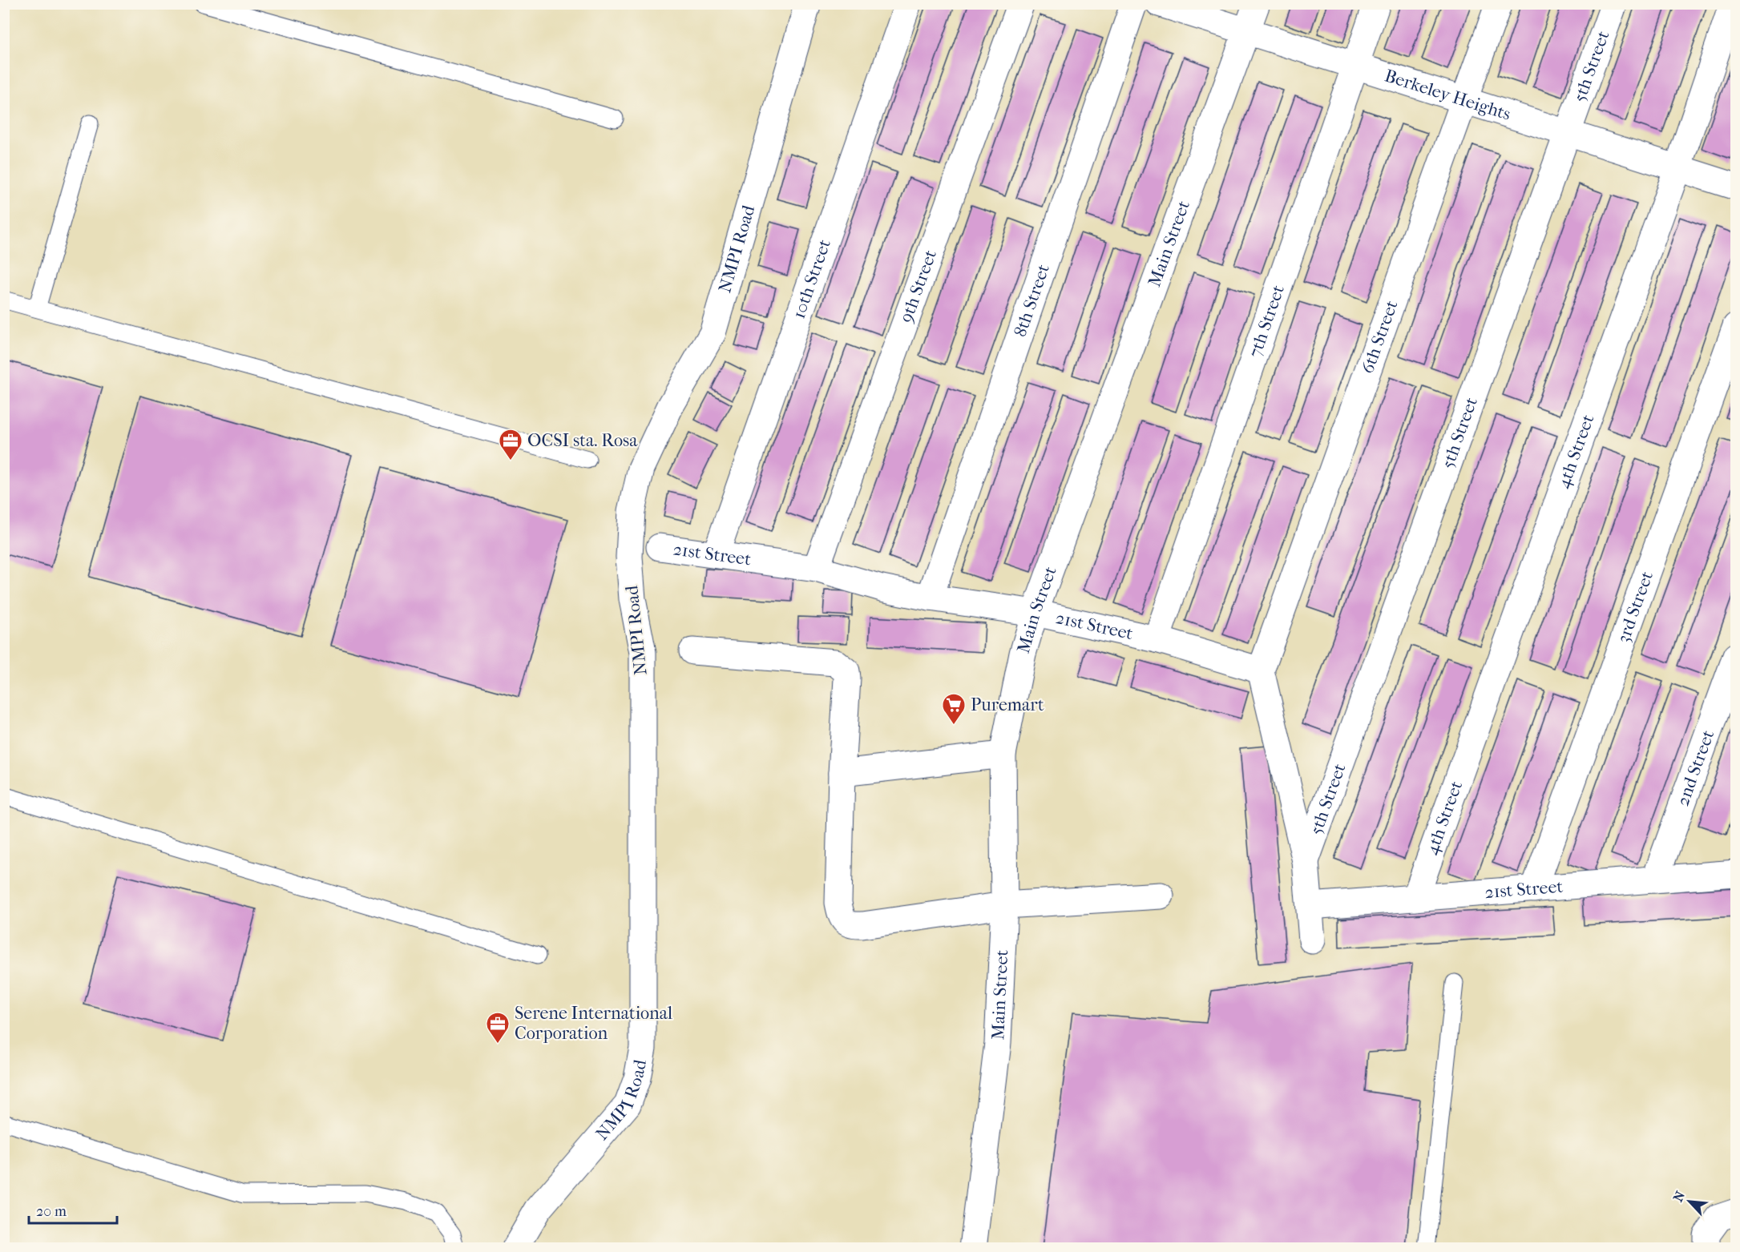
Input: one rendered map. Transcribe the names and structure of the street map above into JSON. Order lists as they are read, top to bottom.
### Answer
{
  "streets": {
    "street": [
      "5th Street",
      "Berkeley Heights",
      "Main Street",
      "NMPI Road",
      "10th Street",
      "9th Street",
      "8th Street",
      "7th Street",
      "6th Street",
      "4th Street",
      "21st Street",
      "3rd Street",
      "2nd Street"
    ]
  },
  "crossings": [
    ["5th Street", "Berkeley Heights"],
    ["Berkeley Heights", "Main Street"],
    ["Berkeley Heights", "7th Street"],
    ["Berkeley Heights", "6th Street"],
    ["Berkeley Heights", "4th Street"],
    ["Main Street", "21st Street"],
    ["10th Street", "21st Street"],
    ["9th Street", "21st Street"],
    ["8th Street", "21st Street"],
    ["7th Street", "21st Street"],
    ["6th Street", "21st Street"],
    ["4th Street", "21st Street"],
    ["21st Street", "3rd Street"],
    ["21st Street", "2nd Street"]
  ],
  "places": {
    "office": ["OCSI sta. Rosa", "Serene International Corporation"],
    "supermarket": ["Puremart"]
  },
  "scale_bar": "20 m",
  "north": "top left"
}
